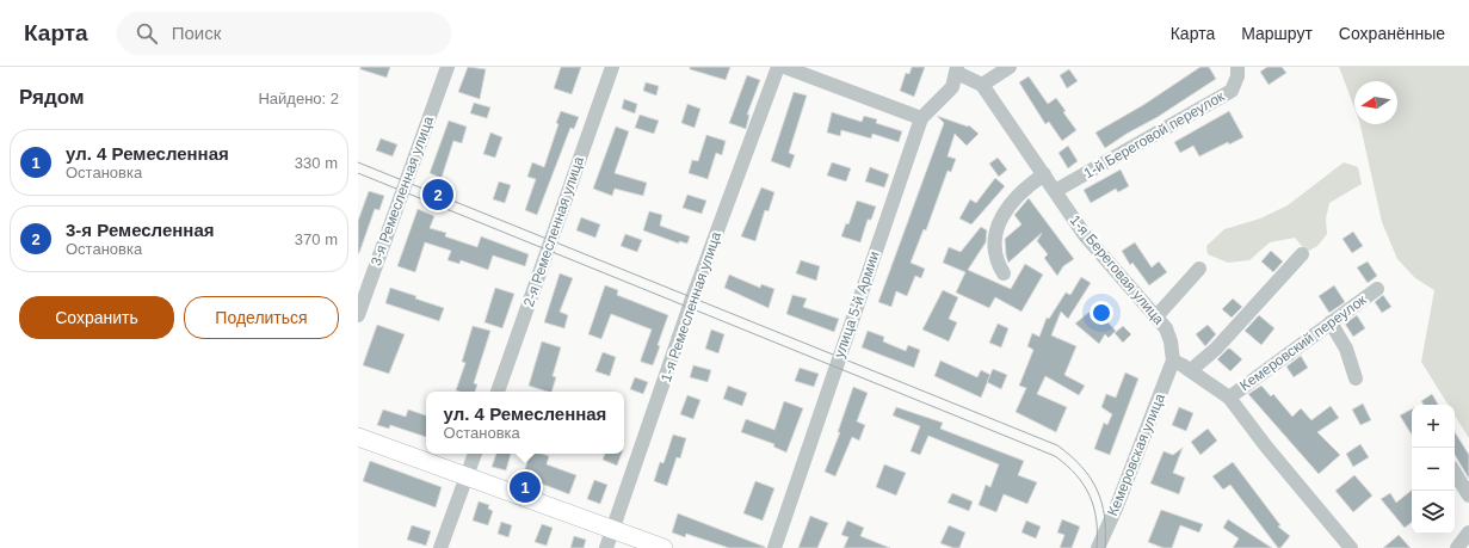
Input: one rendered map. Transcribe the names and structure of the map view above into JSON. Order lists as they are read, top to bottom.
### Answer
{
  "streets": {
    "street": [
      "1-й Береговой переулок",
      "3-я Ремесленная улица",
      "2-я Ремесленная улица",
      "1-я Береговая улица",
      "улица 5-й Армии",
      "1-я Ремесленная улица",
      "Кемеровский переулок",
      "Кемеровская улица"
    ]
  },
  "crossings": [
    ["1-й Береговой переулок", "1-я Береговая улица"],
    ["1-я Береговая улица", "улица 5-й Армии"],
    ["1-я Береговая улица", "Кемеровская улица"]
  ],
  "north": "left",
  "page": {
    "header": "Карта",
    "search": "Поиск",
    "nav": ["Карта", "Маршрут", "Сохранённые"],
    "heading": ["Рядом", "Найдено: 2"],
    "list": [
      {
        "mark": "1",
        "name": "ул. 4 Ремесленная",
        "note": "Остановка",
        "value": "330 m"
      },
      {
        "mark": "2",
        "name": "3-я Ремесленная",
        "note": "Остановка",
        "value": "370 m"
      }
    ],
    "pins": ["2", "1"],
    "buttons": ["Сохранить", "Поделиться"],
    "popup": ["ул. 4 Ремесленная", "Остановка"],
    "map_buttons": ["+", "−"]
  }
}
